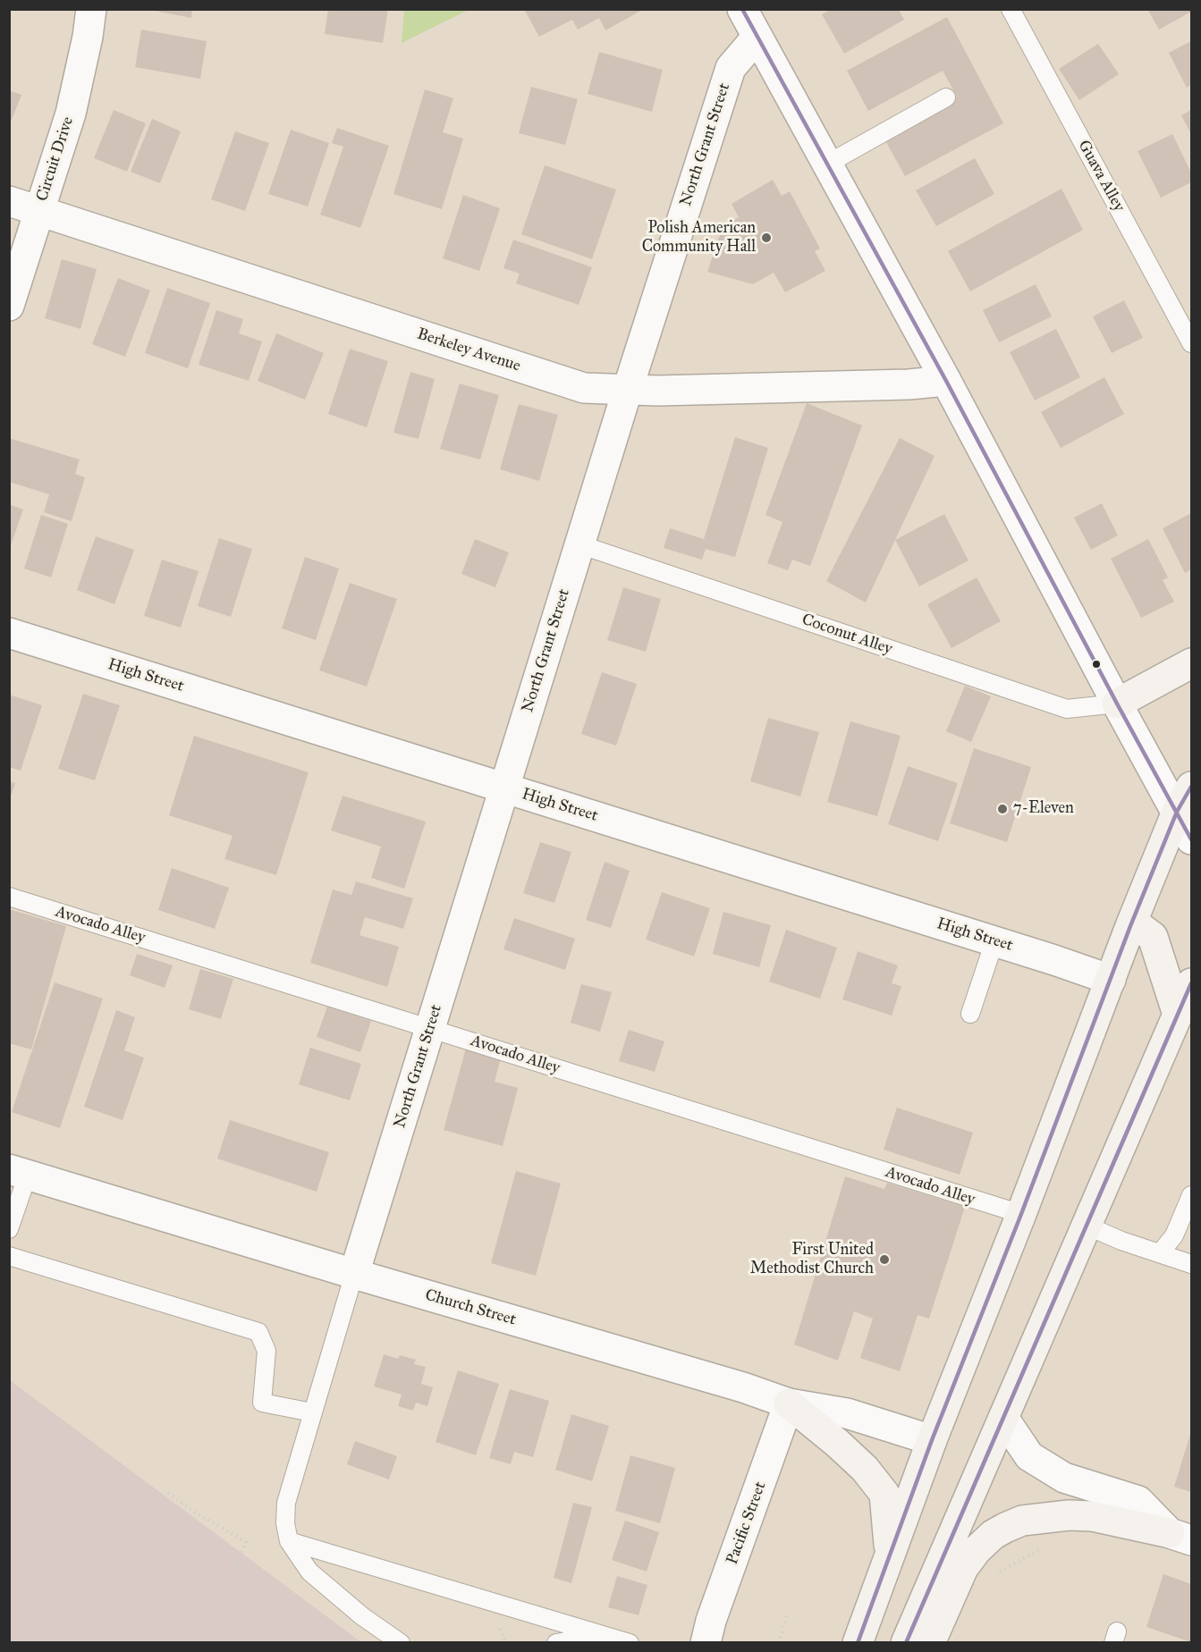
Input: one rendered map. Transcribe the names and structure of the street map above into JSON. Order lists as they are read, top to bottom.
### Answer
{
  "streets": {
    "street": [
      "North Grant Street",
      "Circuit Drive",
      "Berkeley Avenue",
      "High Street",
      "Church Street",
      "Pacific Street"
    ],
    "lane": ["Guava Alley", "Coconut Alley", "Avocado Alley"]
  },
  "crossings": [
    ["North Grant Street", "Berkeley Avenue"],
    ["North Grant Street", "Coconut Alley"],
    ["North Grant Street", "High Street"],
    ["North Grant Street", "Avocado Alley"],
    ["North Grant Street", "Church Street"],
    ["Circuit Drive", "Berkeley Avenue"],
    ["Church Street", "Pacific Street"]
  ],
  "places": ["Polish American Community Hall", "7-Eleven", "First United Methodist Church"]
}
